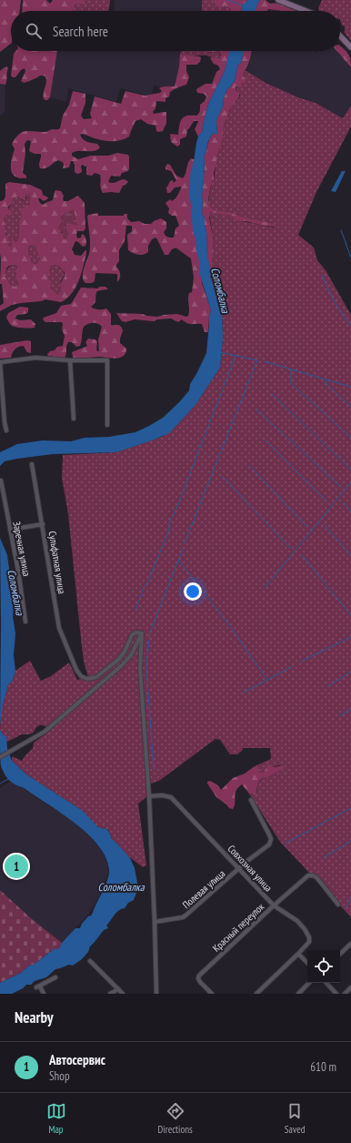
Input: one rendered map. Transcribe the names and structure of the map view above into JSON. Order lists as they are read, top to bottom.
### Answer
{
  "streets": {
    "street": [
      "Заречная улица",
      "Сульфатная улица",
      "Совхозная улица",
      "Полевая улица",
      "Красный переулок"
    ]
  },
  "crossings": [
    ["Совхозная улица", "Полевая улица"],
    ["Совхозная улица", "Красный переулок"]
  ],
  "water": ["Соломбалка"],
  "page": {
    "search": "Search here",
    "pins": "1",
    "heading": "Nearby",
    "list": [
      {
        "mark": "1",
        "name": "Автосервис",
        "note": "Shop",
        "value": "610 m"
      }
    ],
    "nav": ["Map", "Directions", "Saved"]
  }
}
